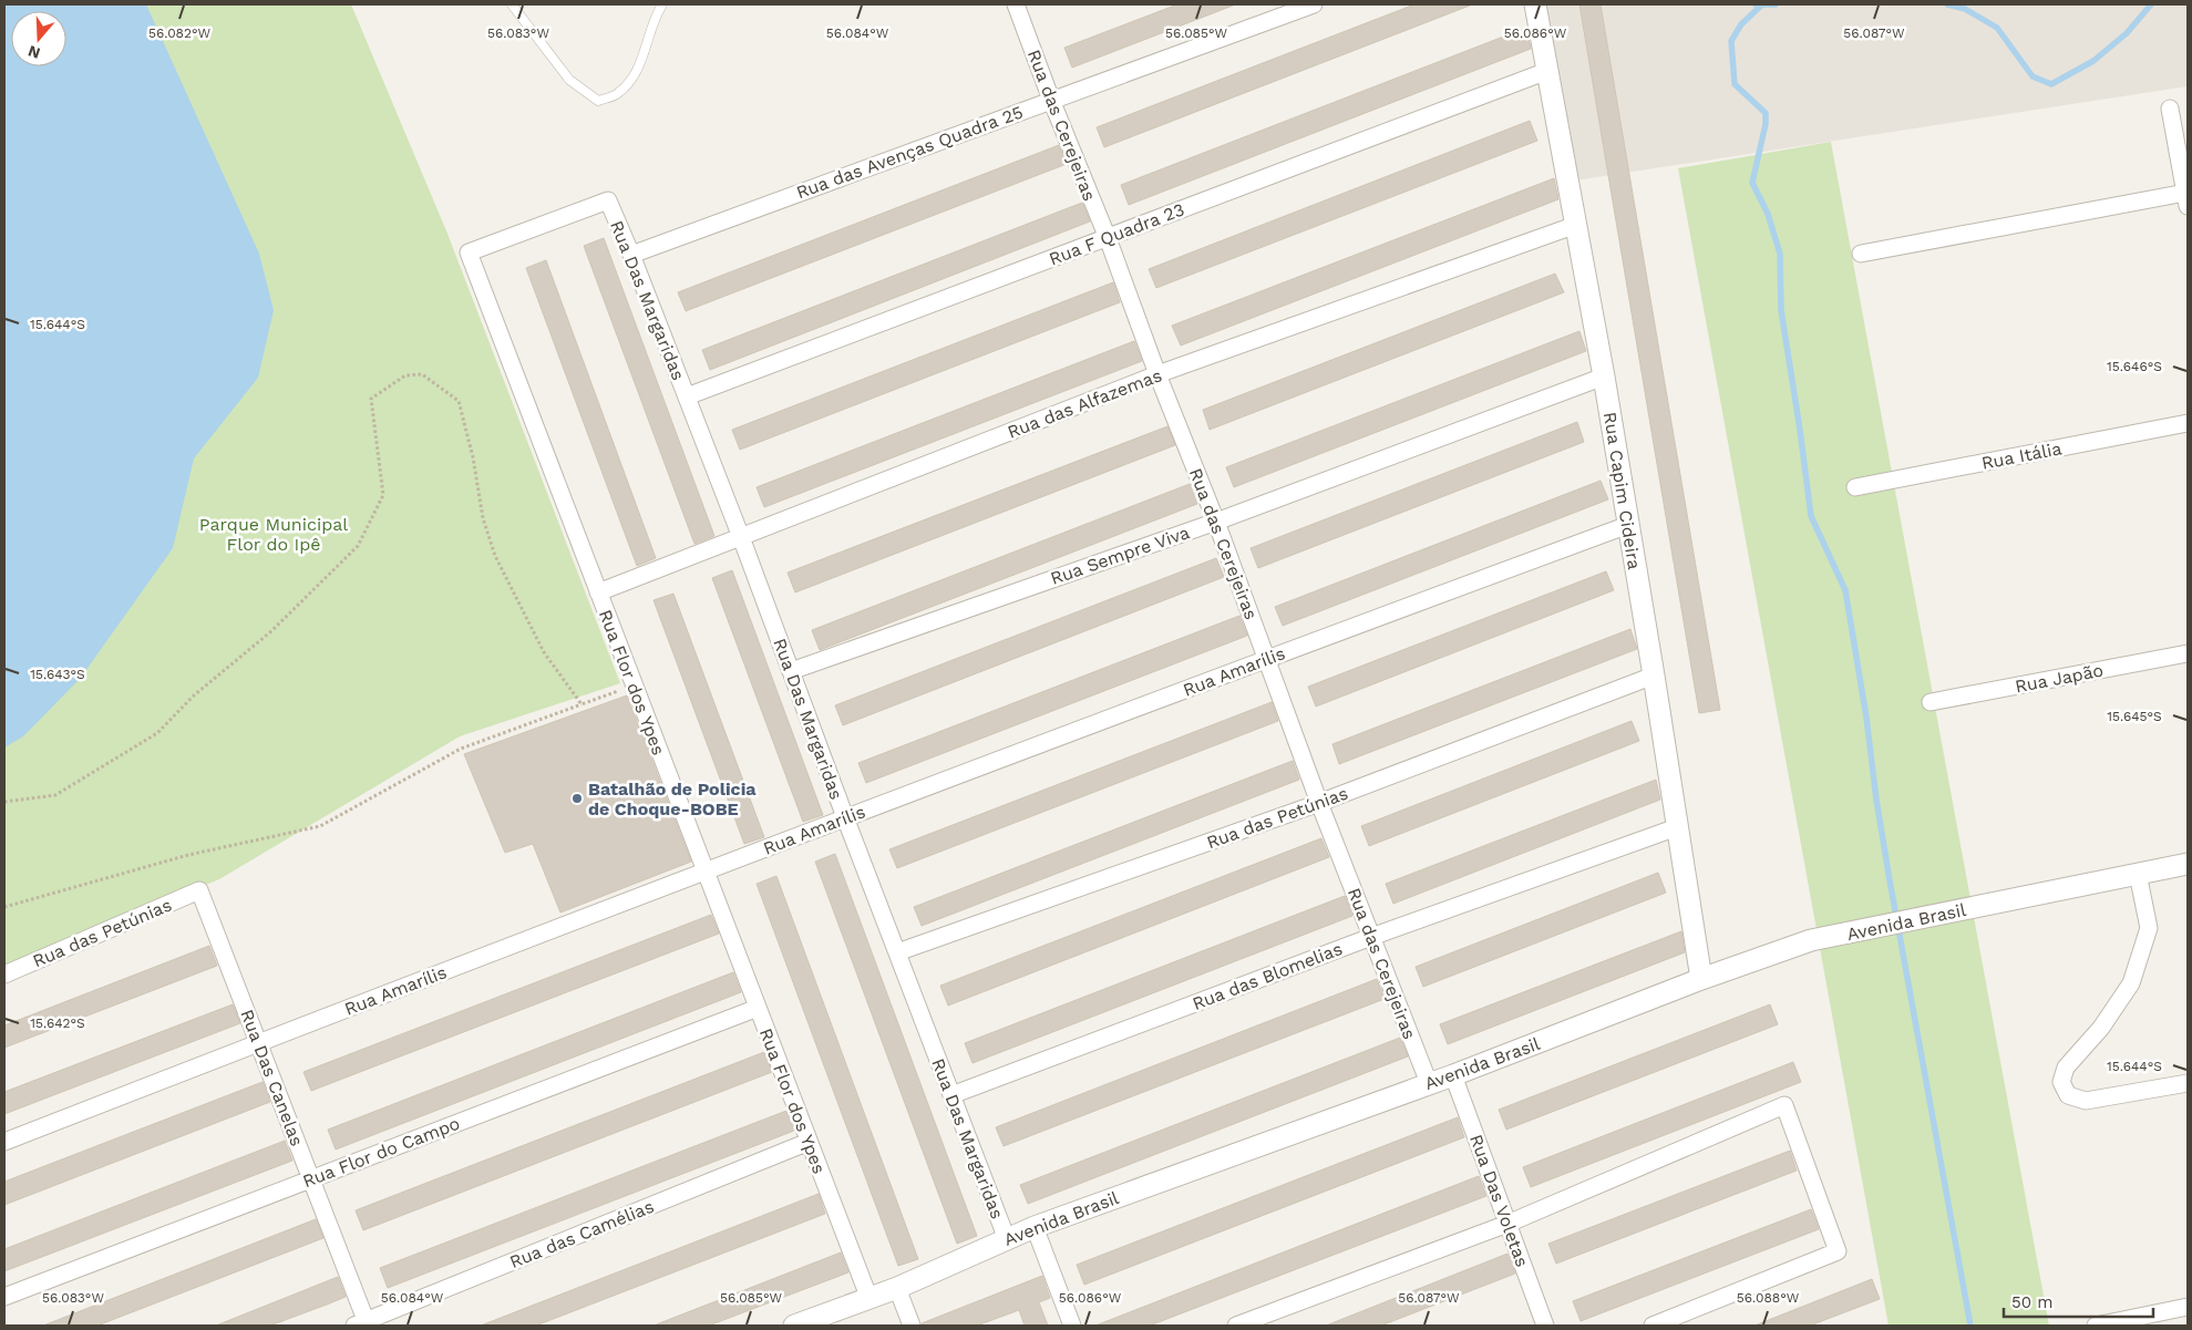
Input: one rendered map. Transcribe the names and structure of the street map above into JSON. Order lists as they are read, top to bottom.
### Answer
{
  "streets": {
    "street": [
      "Rua das Cerejeiras",
      "Rua das Avenças Quadra 25",
      "Rua F Quadra 23",
      "Rua Das Margaridas",
      "Rua das Alfazemas",
      "Rua Itália",
      "Rua Capim Cideira",
      "Rua Sempre Viva",
      "Rua Amarílis",
      "Rua Japão",
      "Rua Flor dos Ypes",
      "Rua das Petúnias",
      "Avenida Brasil",
      "Rua das Blomelias",
      "Rua Das Canelas",
      "Rua Flor do Campo",
      "Rua Das Voletas",
      "Rua das Camélias"
    ]
  },
  "crossings": [
    ["Rua das Cerejeiras", "Rua das Avenças Quadra 25"],
    ["Rua das Cerejeiras", "Rua F Quadra 23"],
    ["Rua das Cerejeiras", "Rua das Alfazemas"],
    ["Rua das Cerejeiras", "Rua Sempre Viva"],
    ["Rua das Cerejeiras", "Rua Amarílis"],
    ["Rua das Cerejeiras", "Rua das Petúnias"],
    ["Rua das Cerejeiras", "Avenida Brasil"],
    ["Rua das Cerejeiras", "Rua das Blomelias"],
    ["Rua das Avenças Quadra 25", "Rua Das Margaridas"],
    ["Rua F Quadra 23", "Rua Das Margaridas"],
    ["Rua F Quadra 23", "Rua Capim Cideira"],
    ["Rua Das Margaridas", "Rua das Alfazemas"],
    ["Rua Das Margaridas", "Rua Sempre Viva"],
    ["Rua Das Margaridas", "Rua Amarílis"],
    ["Rua Das Margaridas", "Rua Flor dos Ypes"],
    ["Rua Das Margaridas", "Rua das Petúnias"],
    ["Rua Das Margaridas", "Avenida Brasil"],
    ["Rua Das Margaridas", "Rua das Blomelias"],
    ["Rua das Alfazemas", "Rua Capim Cideira"],
    ["Rua das Alfazemas", "Rua Flor dos Ypes"],
    ["Rua Capim Cideira", "Rua Sempre Viva"],
    ["Rua Capim Cideira", "Rua Amarílis"],
    ["Rua Capim Cideira", "Rua das Petúnias"],
    ["Rua Capim Cideira", "Avenida Brasil"],
    ["Rua Capim Cideira", "Rua das Blomelias"],
    ["Rua Amarílis", "Rua Flor dos Ypes"],
    ["Rua Amarílis", "Rua Das Canelas"],
    ["Rua Flor dos Ypes", "Avenida Brasil"],
    ["Rua Flor dos Ypes", "Rua Flor do Campo"],
    ["Rua Flor dos Ypes", "Rua das Camélias"],
    ["Rua das Petúnias", "Rua Das Canelas"],
    ["Avenida Brasil", "Rua Das Voletas"],
    ["Rua Das Canelas", "Rua Flor do Campo"],
    ["Rua Das Canelas", "Rua das Camélias"]
  ],
  "parks": ["Parque Municipal Flor do Ipê"],
  "places": ["Batalhão de Policia de Choque-BOBE"],
  "scale_bar": "50 m",
  "north": "bottom",
  "coordinates": [
    "56.082°W",
    "56.083°W",
    "56.084°W",
    "56.085°W",
    "56.086°W",
    "56.087°W",
    "15.644°S",
    "15.646°S",
    "15.643°S",
    "15.645°S",
    "15.642°S",
    "56.088°W"
  ]
}
